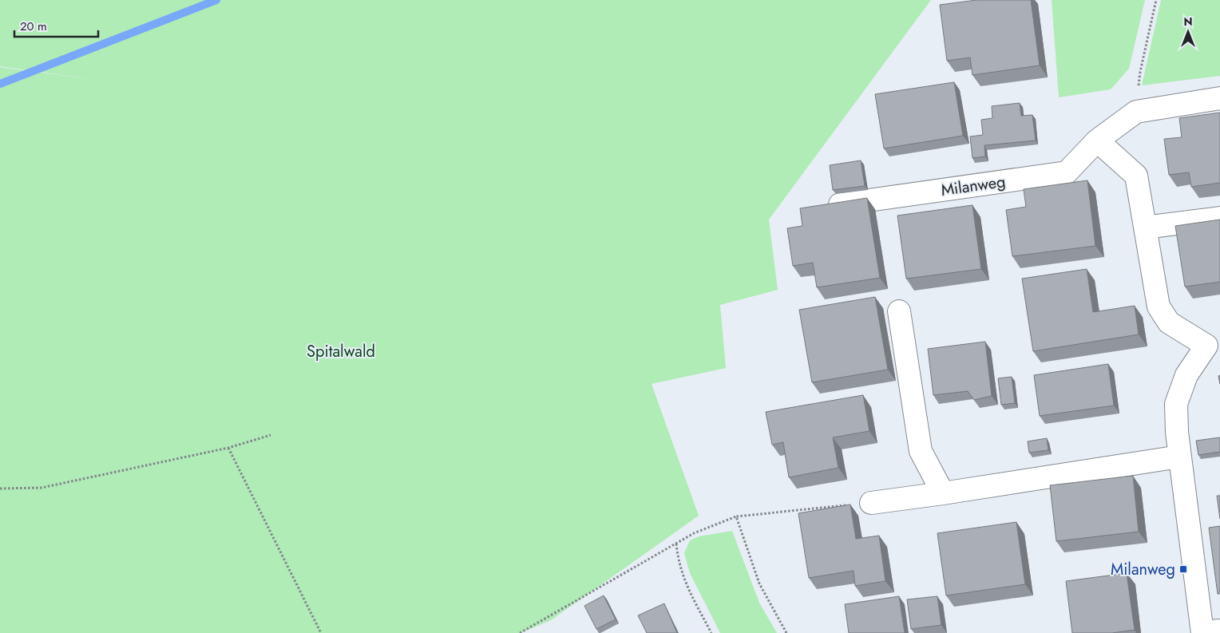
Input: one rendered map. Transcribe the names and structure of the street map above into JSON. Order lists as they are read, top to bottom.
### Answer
{
  "streets": {
    "street": ["Milanweg"]
  },
  "parks": ["Spitalwald"],
  "places": {
    "transit": ["Milanweg"]
  },
  "scale_bar": "20 m",
  "north": "top"
}
